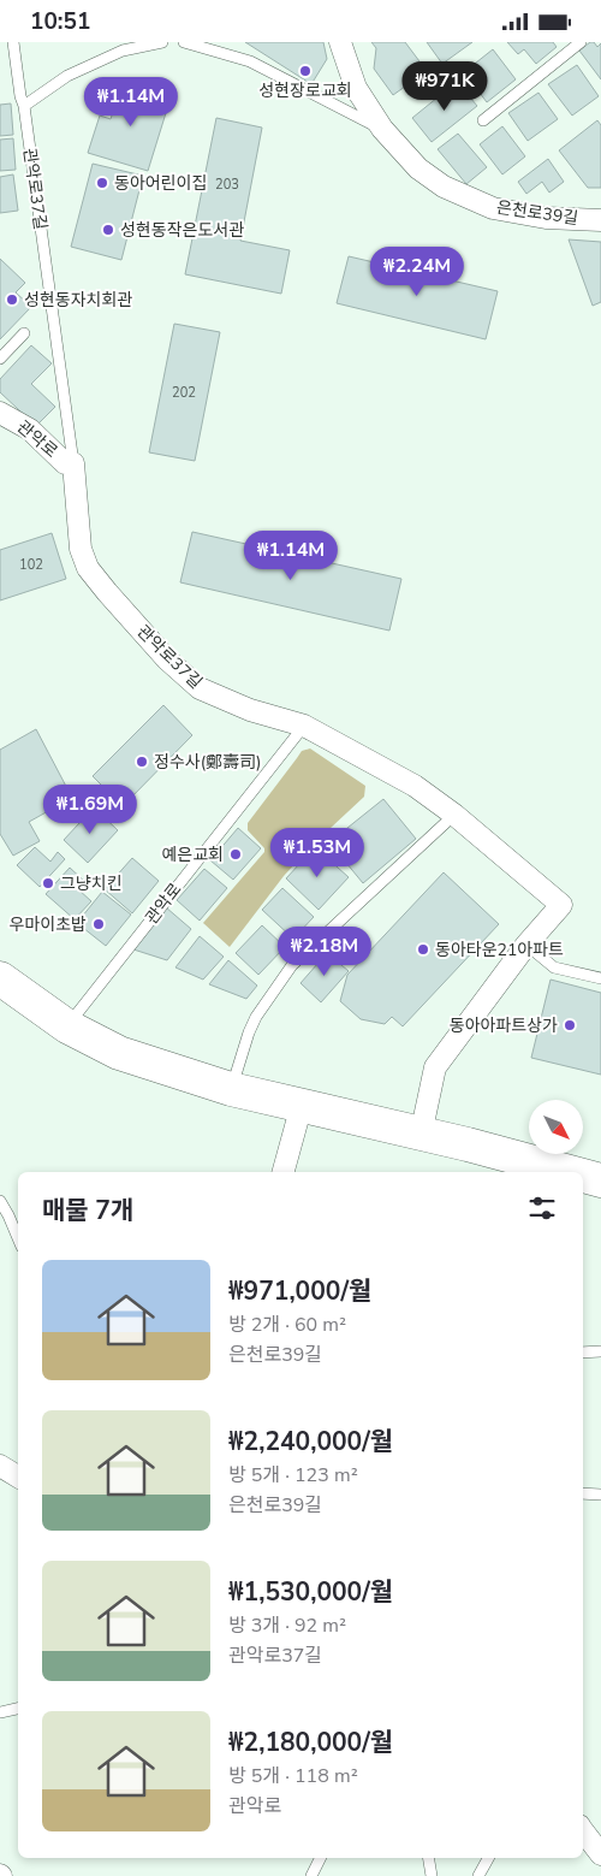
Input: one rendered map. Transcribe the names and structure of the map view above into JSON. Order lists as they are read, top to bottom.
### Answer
{
  "streets": {
    "street": ["관악로37길", "은천로39길", "관악로"]
  },
  "crossings": [
    ["관악로37길", "관악로"]
  ],
  "places": [
    "성현장로교회",
    "동아어린이집",
    "성현동작은도서관",
    "성현동자치회관",
    "정수사(鄭壽司)",
    "예은교회",
    "그냥치킨",
    "우마이초밥",
    "동아타운21아파트",
    "동아아파트상가"
  ],
  "house_numbers": ["203", "202", "102"],
  "north": "bottom right",
  "page": {
    "status": "10:51",
    "price": [
      "₩971K",
      "₩1.14M",
      "₩2.24M",
      "₩1.14M",
      "₩1.69M",
      "₩1.53M",
      "₩2.18M"
    ],
    "heading": "매물 7개",
    "list": [
      {
        "name": "₩971,000/월",
        "note": "방 2개 · 60 m² · 은천로39길"
      },
      {
        "name": "₩2,240,000/월",
        "note": "방 5개 · 123 m² · 은천로39길"
      },
      {
        "name": "₩1,530,000/월",
        "note": "방 3개 · 92 m² · 관악로37길"
      },
      {
        "name": "₩2,180,000/월",
        "note": "방 5개 · 118 m² · 관악로"
      }
    ]
  }
}
